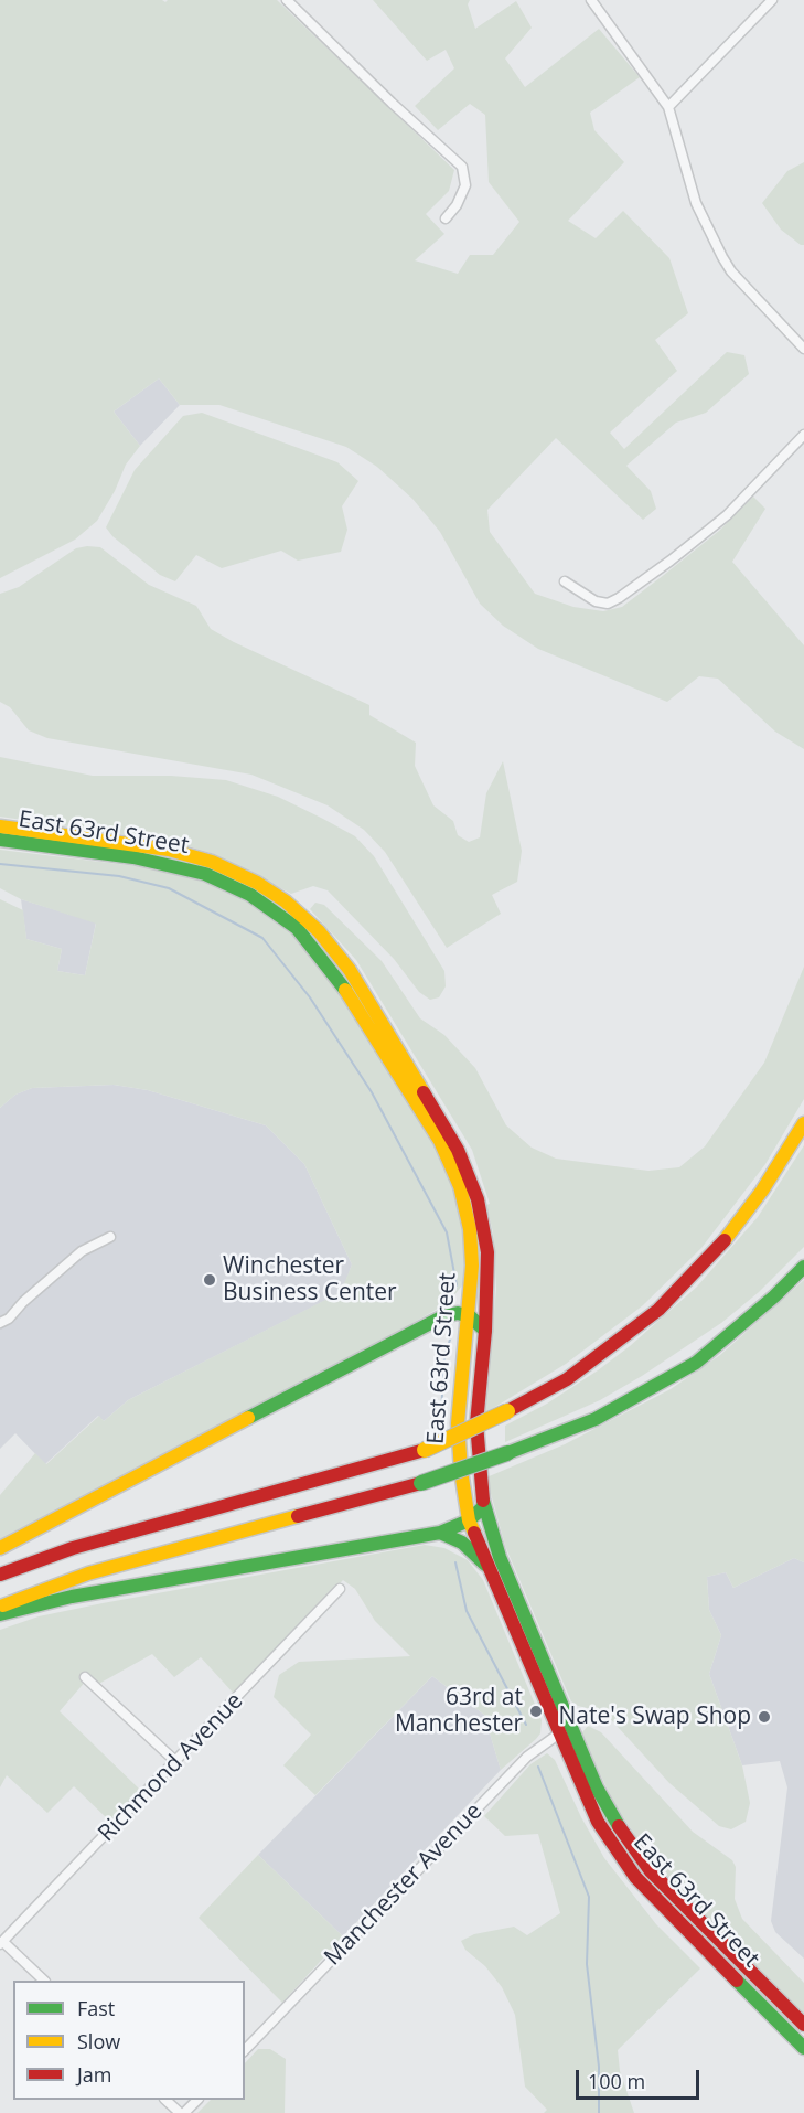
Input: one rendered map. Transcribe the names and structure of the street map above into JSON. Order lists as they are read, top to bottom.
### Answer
{
  "streets": {
    "main road": ["East 63rd Street"],
    "street": ["Richmond Avenue", "Manchester Avenue"]
  },
  "crossings": [
    ["East 63rd Street", "Manchester Avenue"]
  ],
  "places": ["Winchester Business Center", "63rd at Manchester", "Nate's Swap Shop"],
  "legend": ["Fast", "Slow", "Jam"],
  "scale_bar": "100 m"
}
